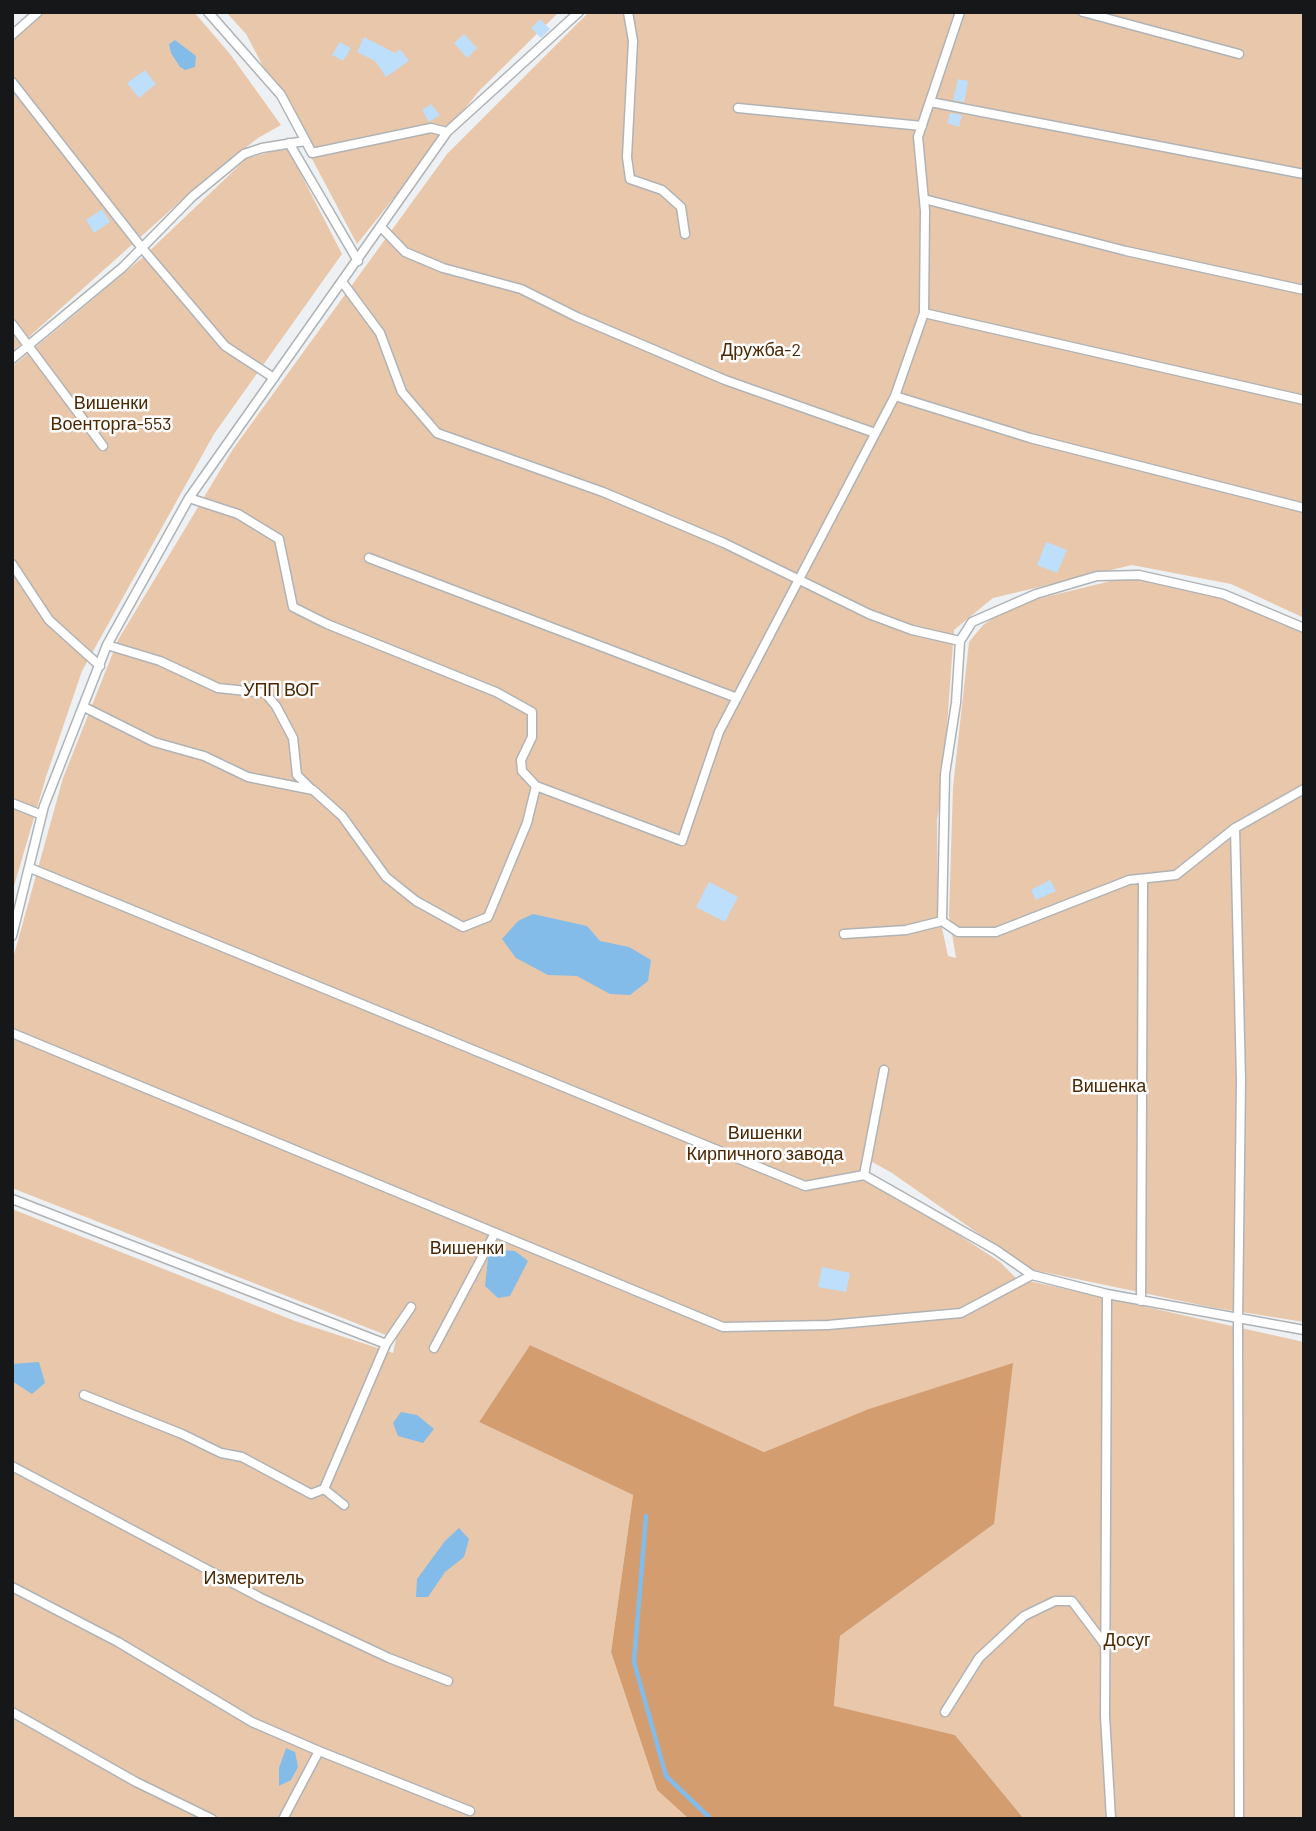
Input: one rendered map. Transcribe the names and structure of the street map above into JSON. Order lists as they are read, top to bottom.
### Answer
{
  "parks": [
    "Дружба-2",
    "Вишенки Военторга-553",
    "УПП ВОГ",
    "Вишенка",
    "Вишенки Кирпичного завода",
    "Вишенки",
    "Измеритель",
    "Досуг"
  ]
}
